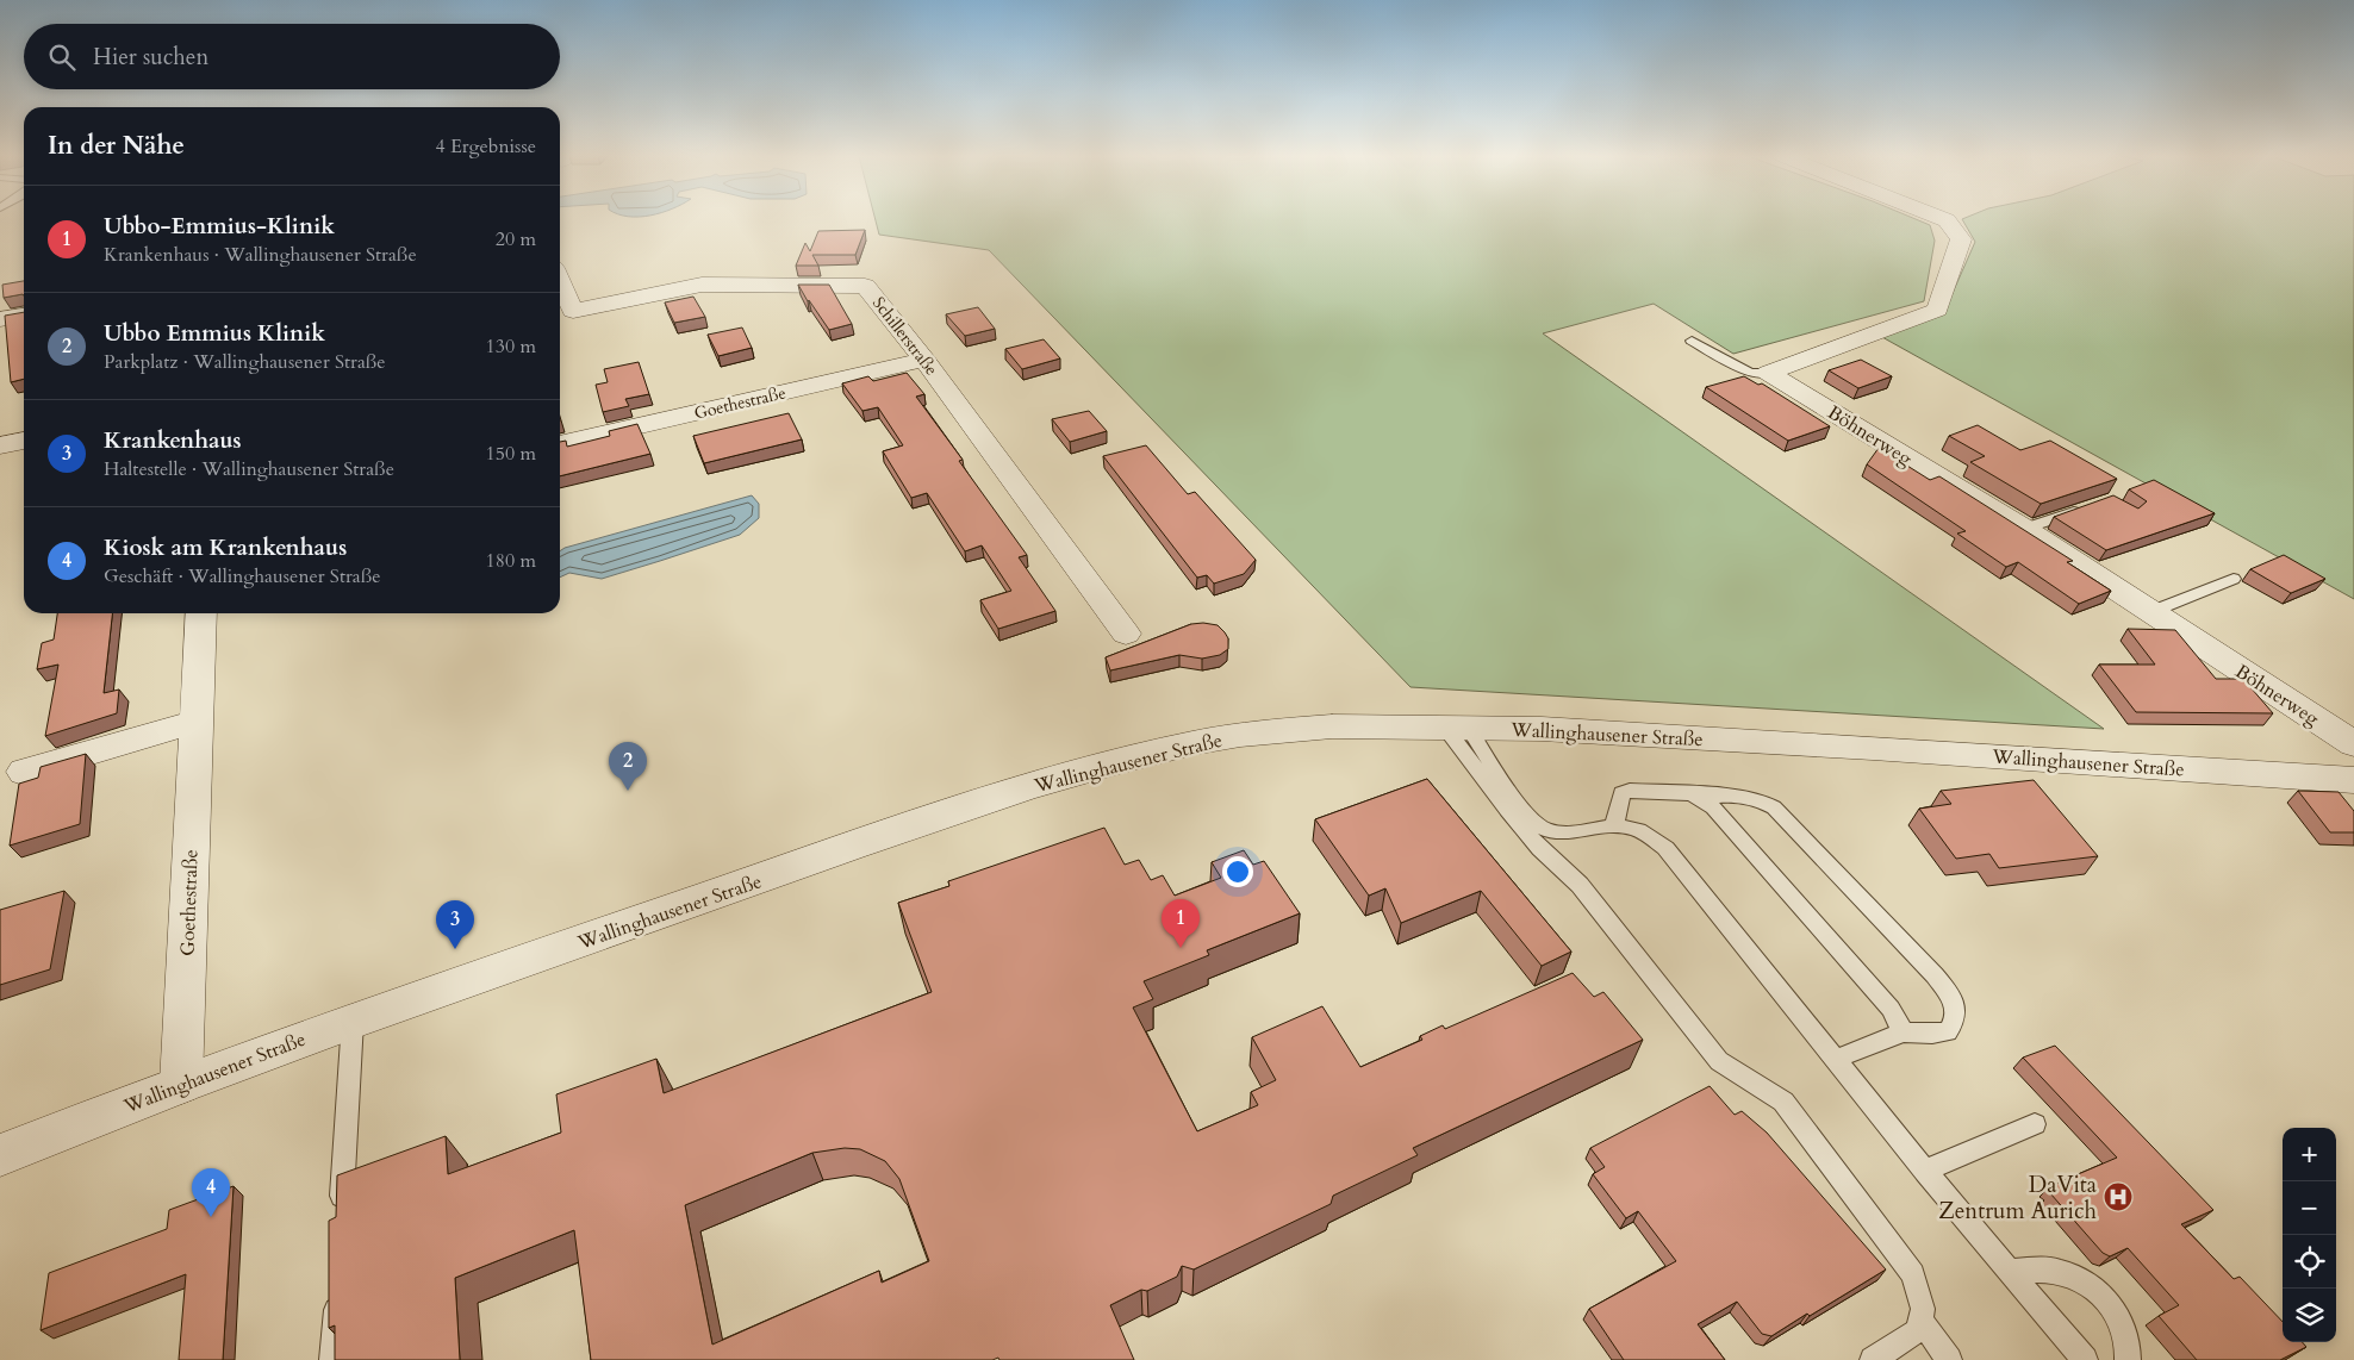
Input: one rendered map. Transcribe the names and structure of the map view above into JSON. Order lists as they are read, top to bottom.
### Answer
{
  "streets": {
    "street": [
      "Schillerstraße",
      "Goethestraße",
      "Böhnerweg",
      "Wallinghausener Straße"
    ]
  },
  "crossings": [
    ["Schillerstraße", "Goethestraße"],
    ["Goethestraße", "Wallinghausener Straße"]
  ],
  "places": {
    "hospital": ["DaVita Zentrum Aurich"]
  },
  "page": {
    "search": "Hier suchen",
    "heading": ["In der Nähe", "4 Ergebnisse"],
    "list": [
      {
        "mark": "1",
        "name": "Ubbo-Emmius-Klinik",
        "note": "Krankenhaus · Wallinghausener Straße",
        "value": "20 m"
      },
      {
        "mark": "2",
        "name": "Ubbo Emmius Klinik",
        "note": "Parkplatz · Wallinghausener Straße",
        "value": "130 m"
      },
      {
        "mark": "3",
        "name": "Krankenhaus",
        "note": "Haltestelle · Wallinghausener Straße",
        "value": "150 m"
      },
      {
        "mark": "4",
        "name": "Kiosk am Krankenhaus",
        "note": "Geschäft · Wallinghausener Straße",
        "value": "180 m"
      }
    ],
    "pins": [
      "2",
      "1",
      "3",
      "4"
    ],
    "map_buttons": ["+", "−"]
  }
}
